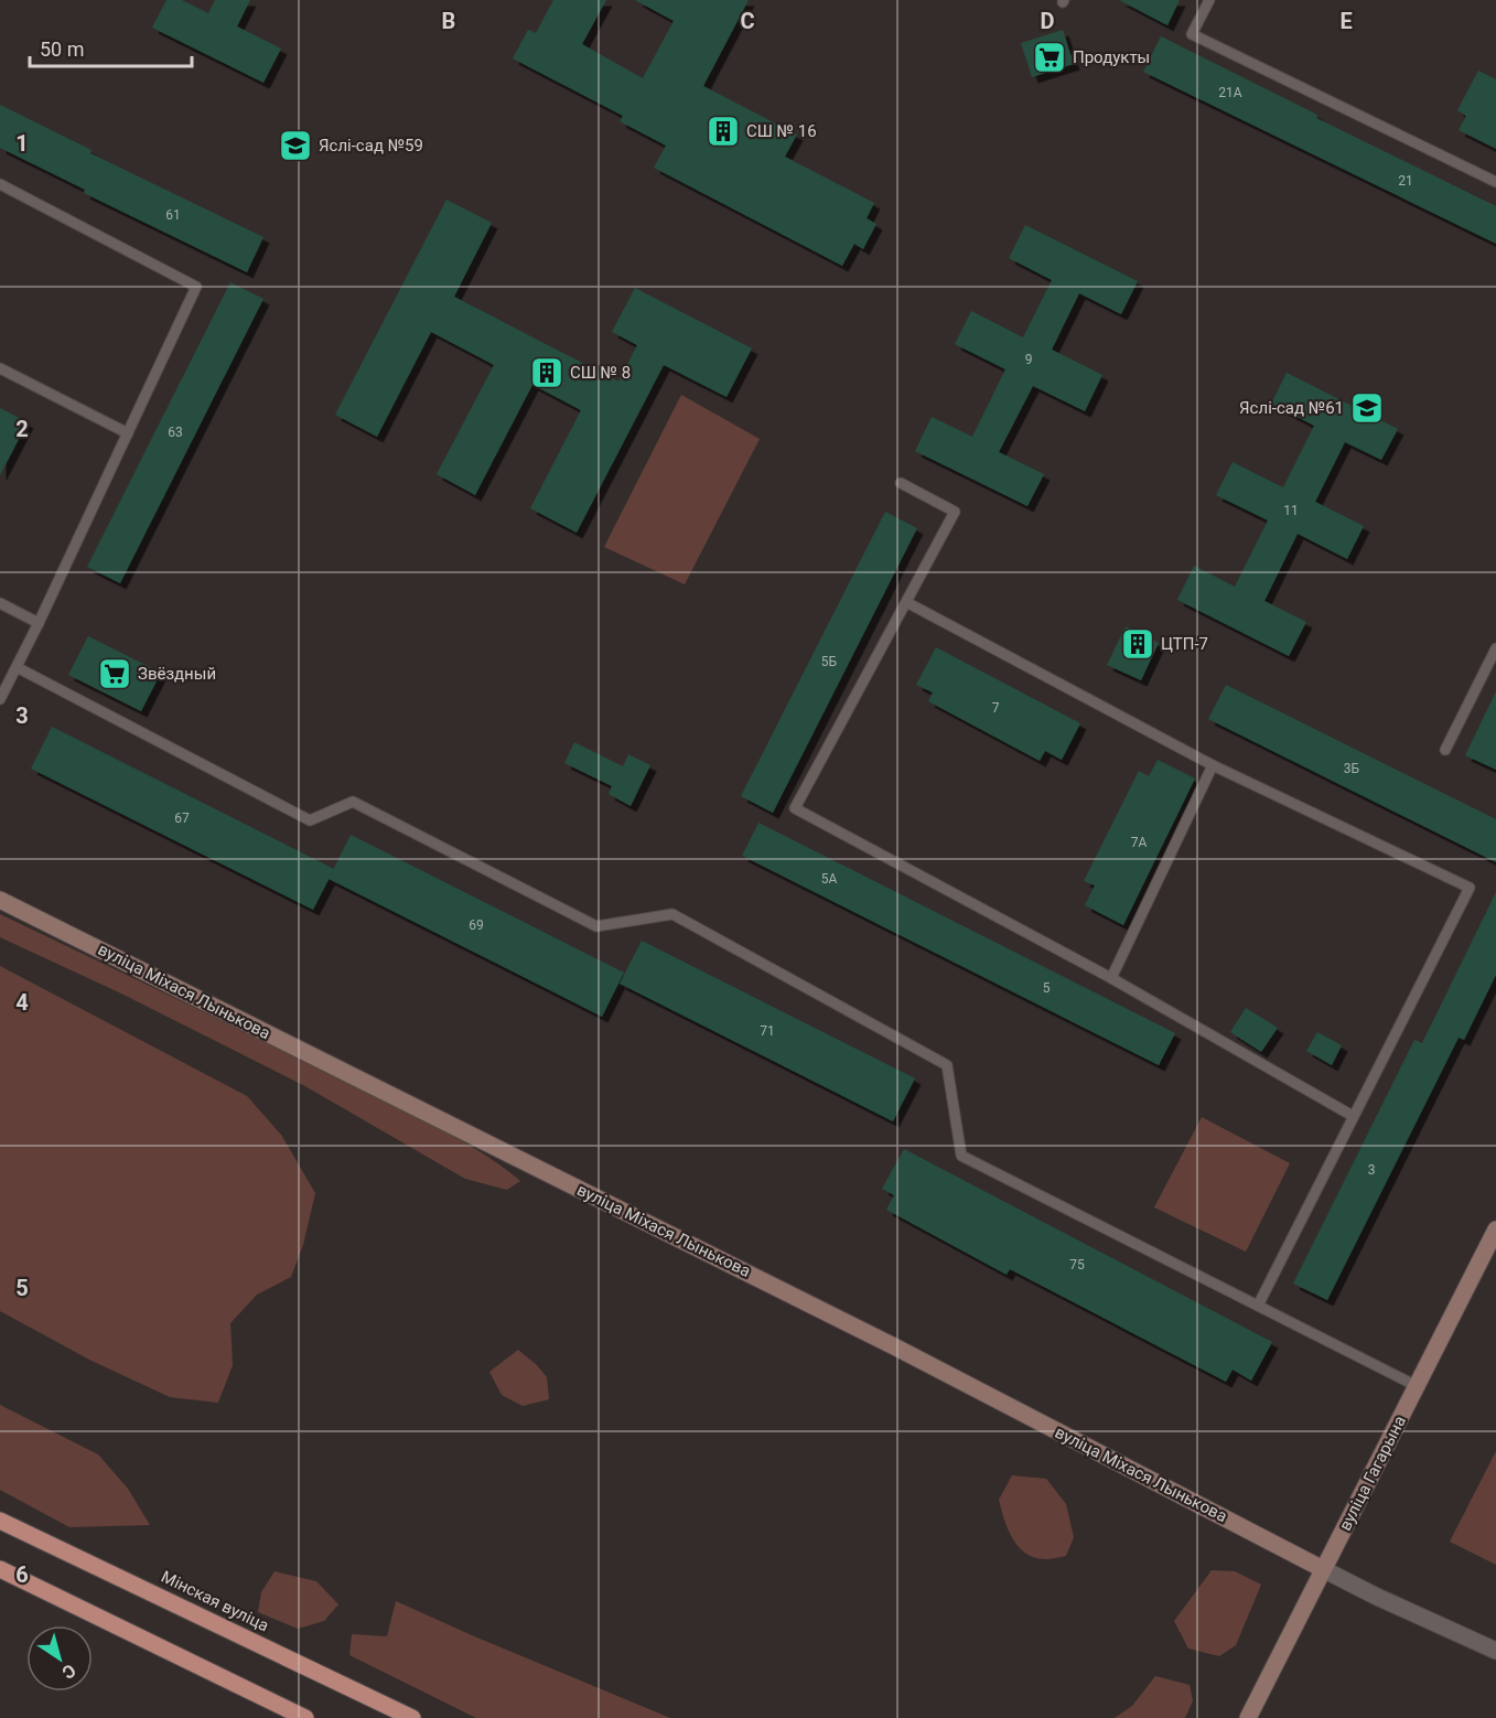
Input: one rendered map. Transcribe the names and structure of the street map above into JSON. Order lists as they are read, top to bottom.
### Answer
{
  "streets": {
    "main road": ["Мінская вуліца"],
    "street": ["вуліца Міхася Лынькова", "вуліца Гагарына"]
  },
  "crossings": [
    ["вуліца Міхася Лынькова", "вуліца Гагарына"]
  ],
  "places": {
    "supermarket": ["Продукты", "Звёздный"],
    "building": ["СШ № 16", "СШ № 8", "ЦТП-7"],
    "school or university": ["Яслі-сад №59", "Яслі-сад №61"]
  },
  "house_numbers": [
    "21А",
    "21",
    "61",
    "9",
    "63",
    "11",
    "5Б",
    "7",
    "3Б",
    "67",
    "7А",
    "5А",
    "69",
    "5",
    "71",
    "3",
    "75"
  ],
  "scale_bar": "50 m",
  "north": "bottom right",
  "grid": {
    "columns": [
      "B",
      "C",
      "D",
      "E"
    ],
    "rows": [
      "1",
      "2",
      "3",
      "4",
      "5",
      "6"
    ]
  }
}
